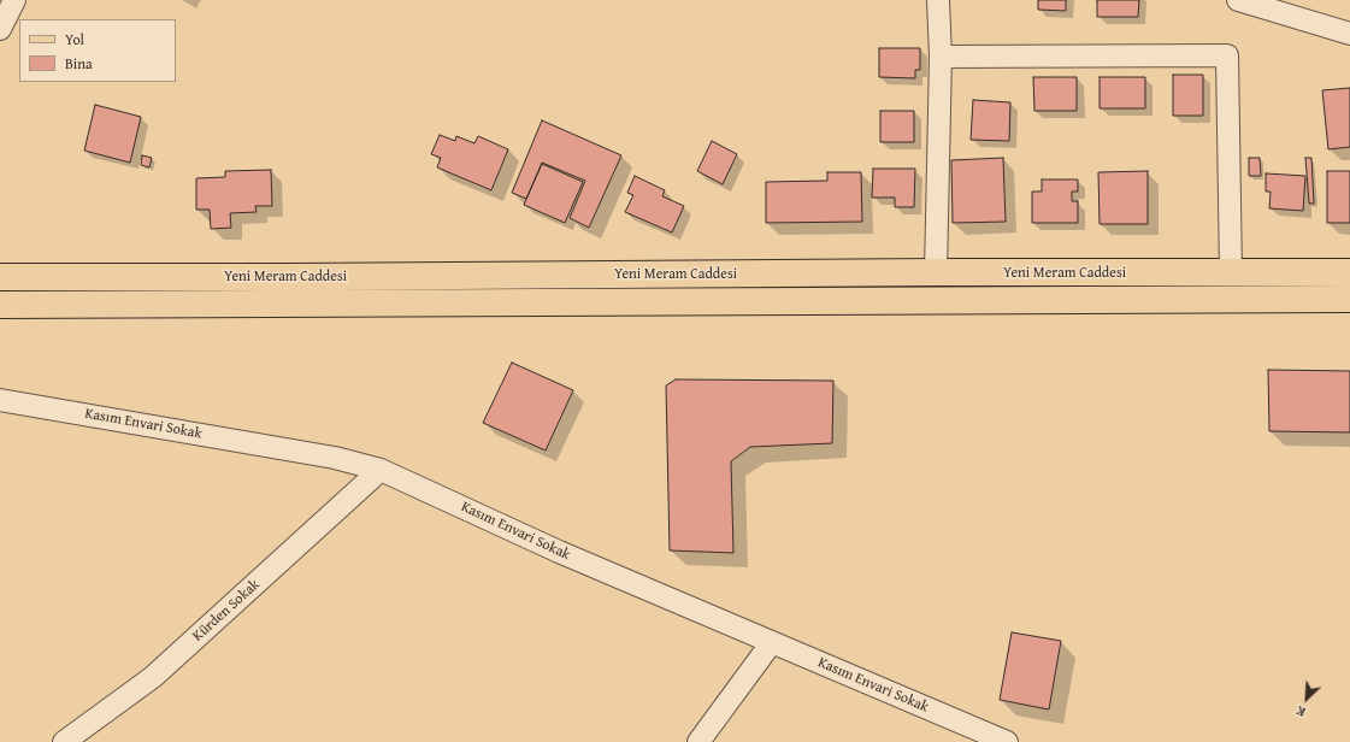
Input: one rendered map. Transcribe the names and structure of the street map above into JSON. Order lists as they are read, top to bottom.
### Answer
{
  "streets": {
    "main road": ["Yeni Meram Caddesi"],
    "street": ["Kasım Envari Sokak", "Kürden Sokak"]
  },
  "crossings": [
    ["Kasım Envari Sokak", "Kürden Sokak"]
  ],
  "legend": ["Yol", "Bina"],
  "north": "bottom left"
}
